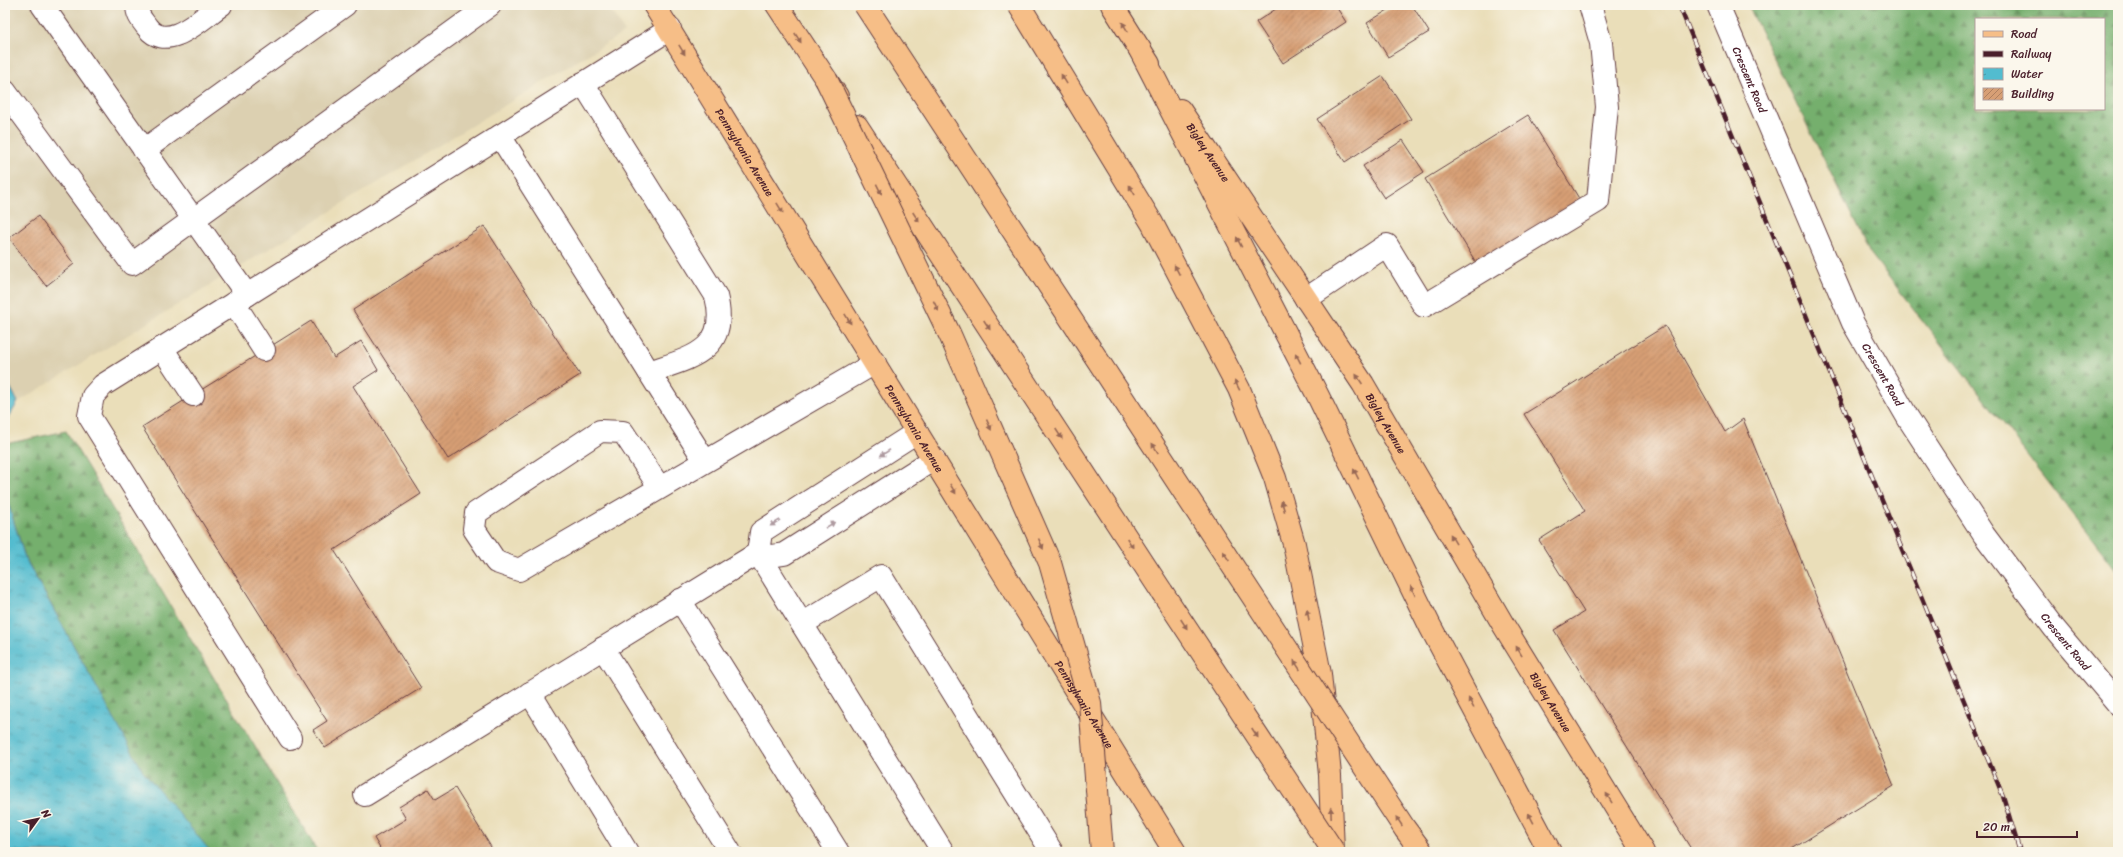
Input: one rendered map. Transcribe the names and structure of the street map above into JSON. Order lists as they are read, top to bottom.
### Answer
{
  "streets": {
    "main road": ["Pennsylvania Avenue", "Bigley Avenue"],
    "street": ["Crescent Road"]
  },
  "legend": [
    "Road",
    "Railway",
    "Water",
    "Building"
  ],
  "scale_bar": "20 m",
  "north": "top right"
}
